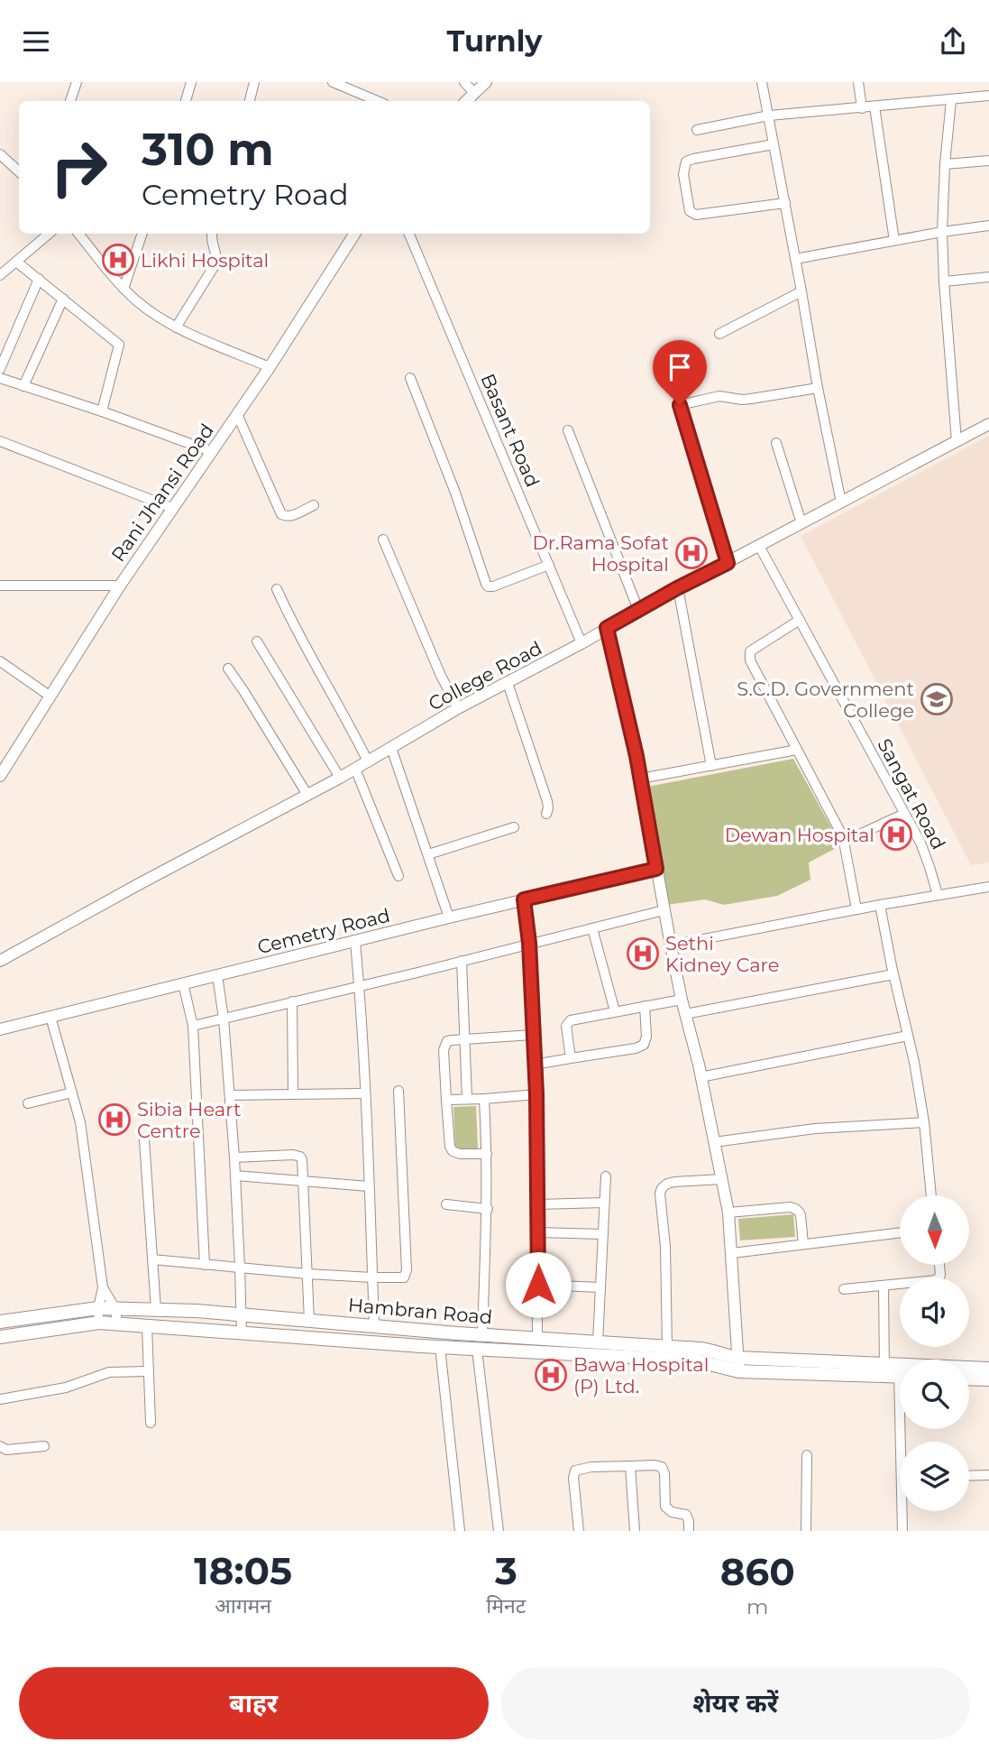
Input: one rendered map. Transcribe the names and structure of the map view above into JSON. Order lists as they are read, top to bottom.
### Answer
{
  "streets": {
    "main road": ["Hambran Road"],
    "street": [
      "Basant Road",
      "Rani Jhansi Road",
      "College Road",
      "Sangat Road",
      "Cemetry Road"
    ]
  },
  "crossings": [
    ["Basant Road", "College Road"],
    ["College Road", "Sangat Road"]
  ],
  "places": {
    "hospital": [
      "Likhi Hospital",
      "Dr.Rama Sofat Hospital",
      "Dewan Hospital",
      "Sethi Kidney Care",
      "Sibia Heart Centre",
      "Bawa Hospital (P) Ltd."
    ],
    "school or university": ["S.C.D. Government College"]
  },
  "north": "bottom",
  "page": {
    "header": "Turnly",
    "turn": ["310 m", "Cemetry Road"],
    "eta": [
      "18:05",
      "आगमन",
      "3",
      "मिनट",
      "860",
      "m"
    ],
    "buttons": ["बाहर", "शेयर करें"]
  }
}
